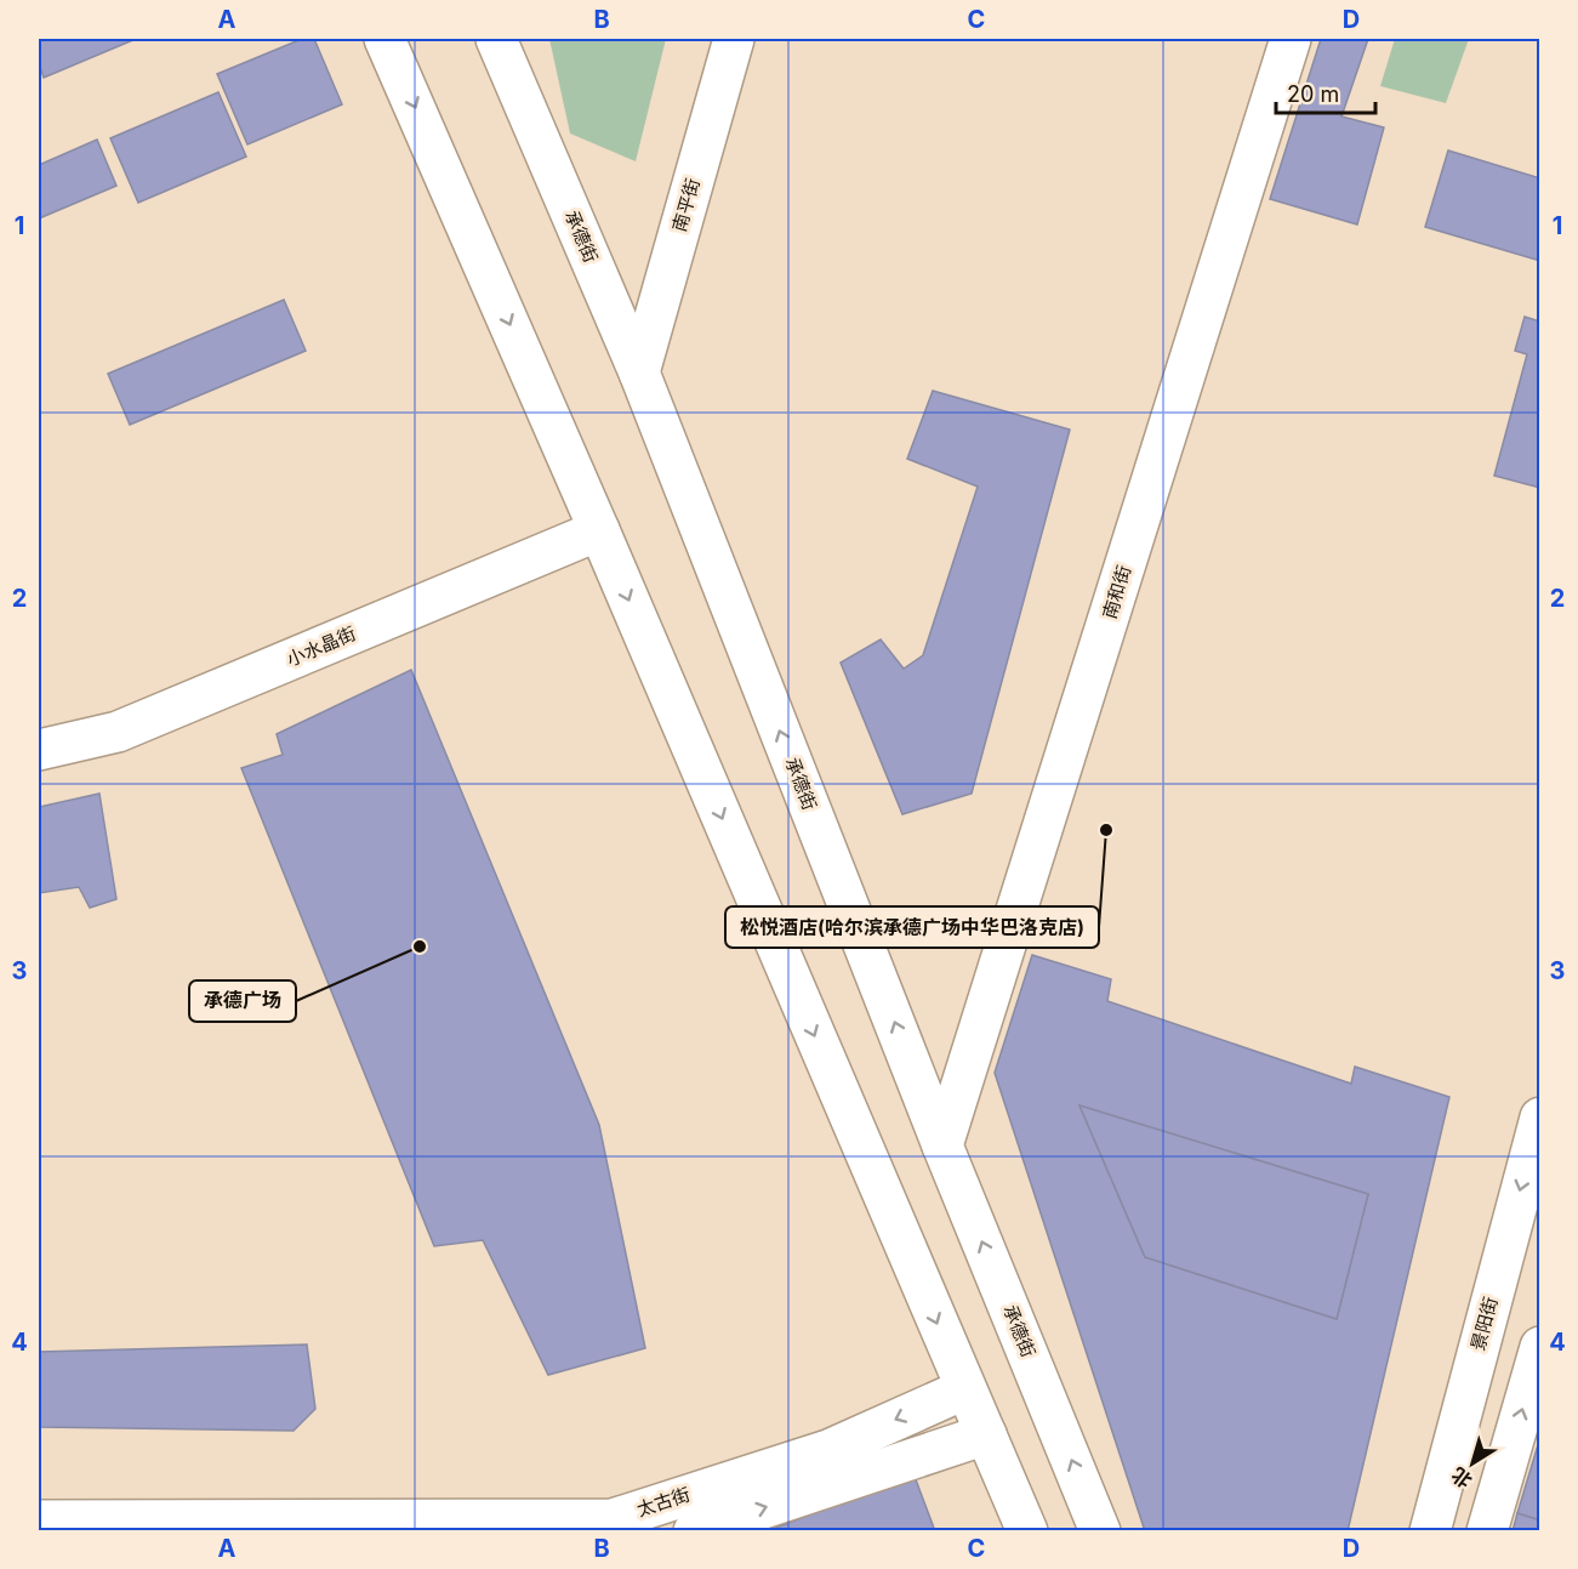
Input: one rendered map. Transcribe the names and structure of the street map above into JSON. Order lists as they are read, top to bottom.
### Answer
{
  "streets": {
    "main road": [
      "南平街",
      "承德街",
      "南和街",
      "小水晶街",
      "景阳街",
      "太古街"
    ]
  },
  "crossings": [
    ["南平街", "承德街"],
    ["承德街", "南和街"]
  ],
  "places": ["松悦酒店(哈尔滨承德广场中华巴洛克店)", "承德广场"],
  "scale_bar": "20 m",
  "north": "bottom left",
  "grid": {
    "columns": [
      "A",
      "B",
      "C",
      "D"
    ],
    "rows": [
      "1",
      "2",
      "3",
      "4"
    ]
  }
}
